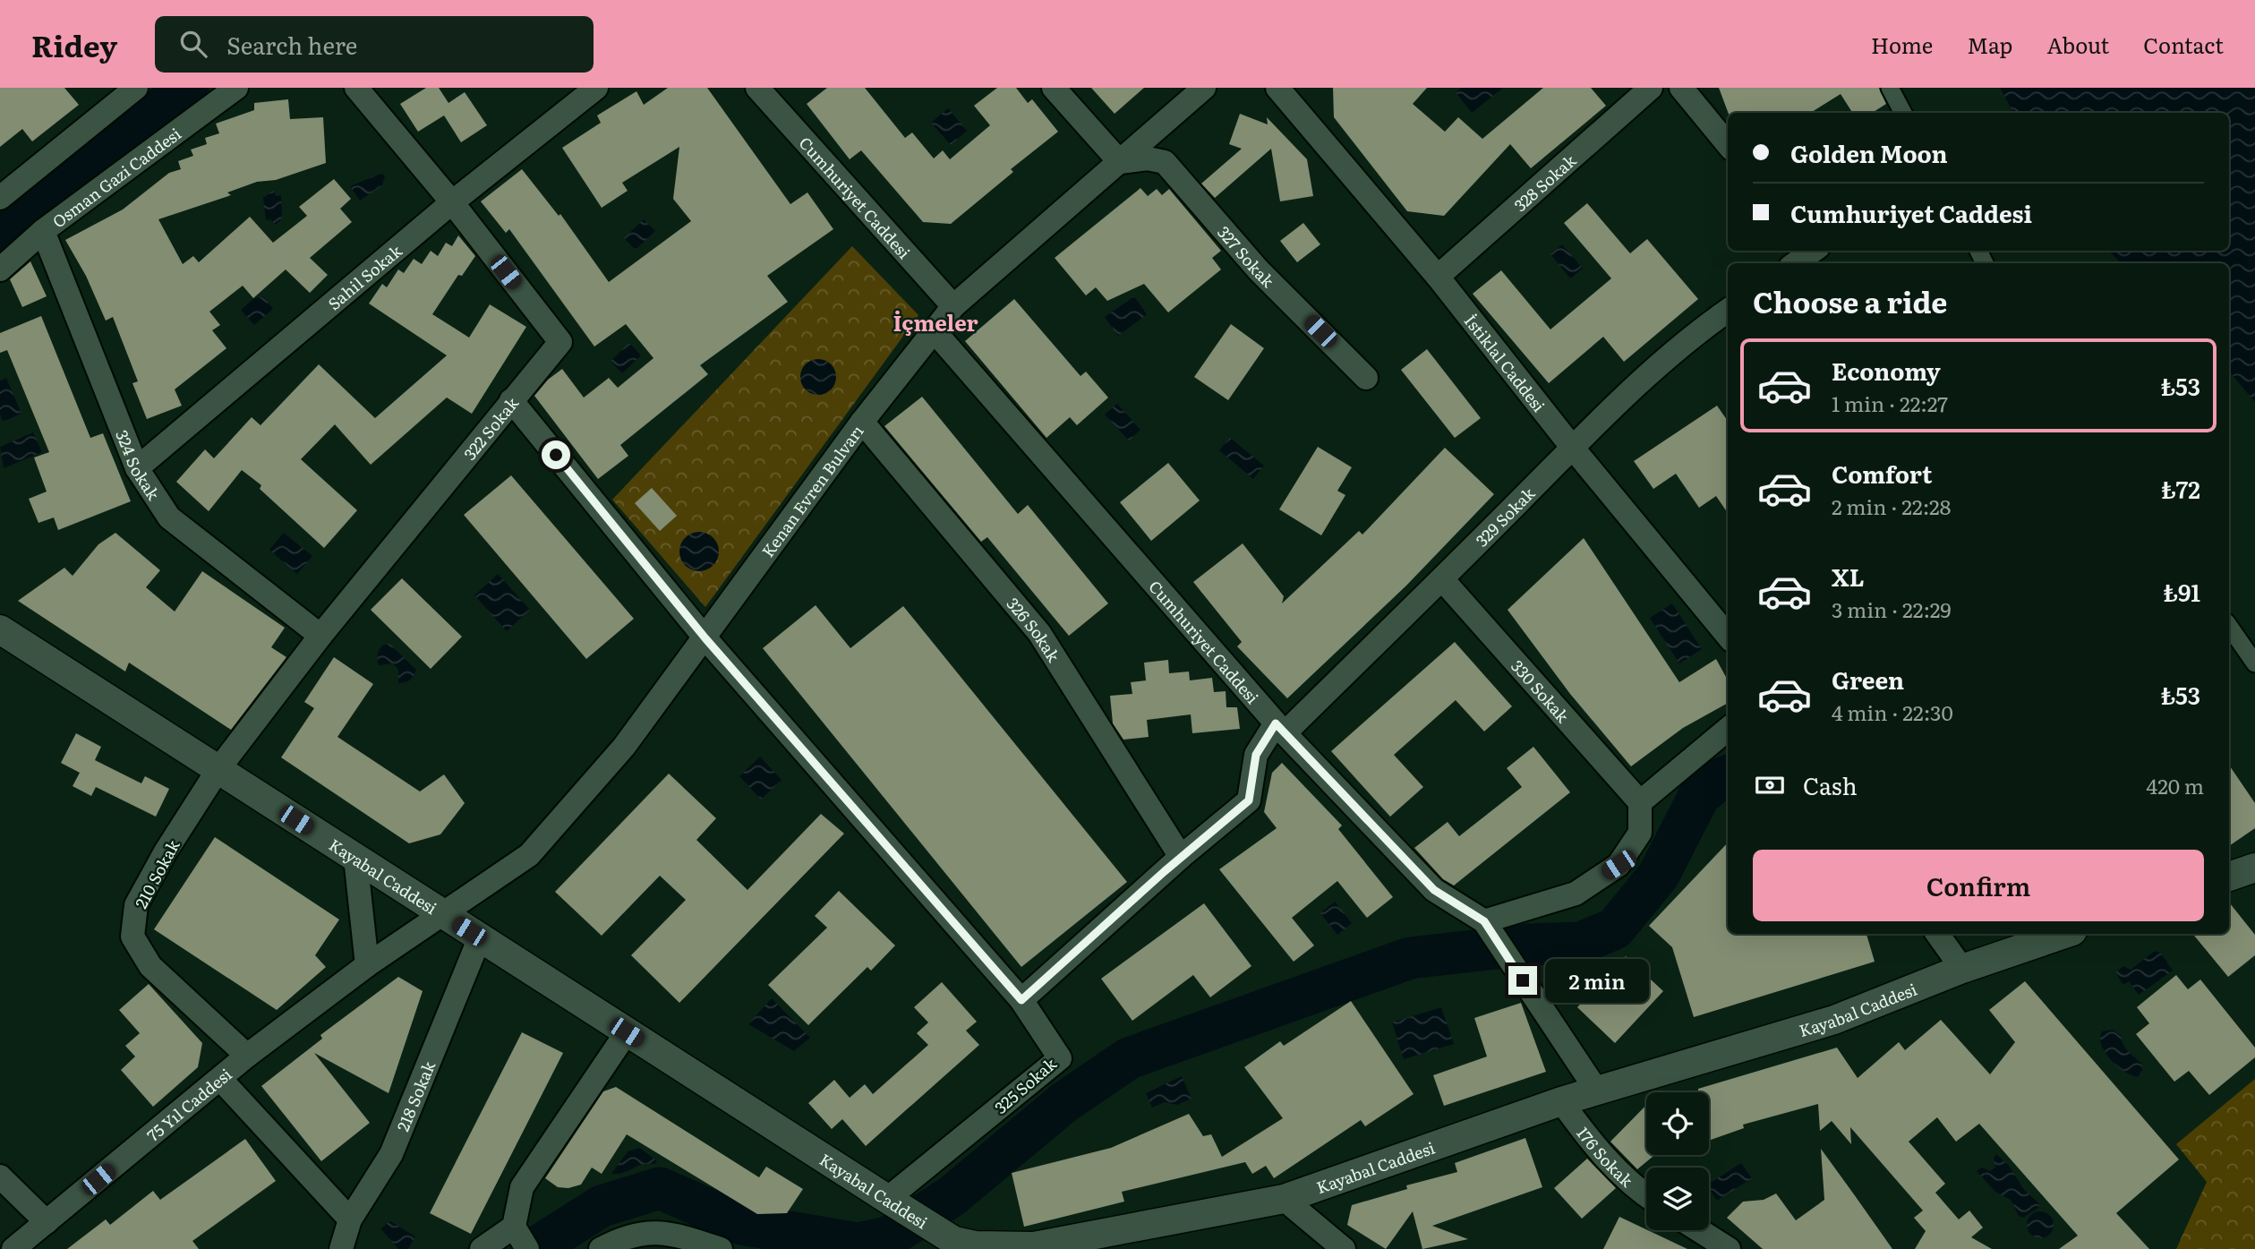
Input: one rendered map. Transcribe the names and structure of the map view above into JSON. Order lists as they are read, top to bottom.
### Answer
{
  "streets": {
    "street": [
      "Osman Gazi Caddesi",
      "328 Sokak",
      "Cumhuriyet Caddesi",
      "327 Sokak",
      "Sahil Sokak",
      "İstiklal Caddesi",
      "322 Sokak",
      "324 Sokak",
      "Kenan Evren Bulvarı",
      "329 Sokak",
      "326 Sokak",
      "330 Sokak",
      "210 Sokak",
      "Kayabal Caddesi",
      "325 Sokak",
      "218 Sokak",
      "75 Yıl Caddesi",
      "176 Sokak"
    ]
  },
  "crossings": [
    ["Osman Gazi Caddesi", "324 Sokak"],
    ["328 Sokak", "İstiklal Caddesi"],
    ["Cumhuriyet Caddesi", "Kenan Evren Bulvarı"],
    ["Cumhuriyet Caddesi", "329 Sokak"],
    ["Cumhuriyet Caddesi", "Kayabal Caddesi"],
    ["327 Sokak", "Kenan Evren Bulvarı"],
    ["Sahil Sokak", "322 Sokak"],
    ["Sahil Sokak", "324 Sokak"],
    ["İstiklal Caddesi", "329 Sokak"],
    ["322 Sokak", "324 Sokak"],
    ["322 Sokak", "210 Sokak"],
    ["322 Sokak", "Kayabal Caddesi"],
    ["322 Sokak", "325 Sokak"],
    ["Kenan Evren Bulvarı", "326 Sokak"],
    ["Kenan Evren Bulvarı", "Kayabal Caddesi"],
    ["Kenan Evren Bulvarı", "325 Sokak"],
    ["Kenan Evren Bulvarı", "75 Yıl Caddesi"],
    ["329 Sokak", "326 Sokak"],
    ["329 Sokak", "330 Sokak"],
    ["329 Sokak", "325 Sokak"],
    ["210 Sokak", "Kayabal Caddesi"],
    ["210 Sokak", "75 Yıl Caddesi"],
    ["Kayabal Caddesi", "325 Sokak"],
    ["Kayabal Caddesi", "218 Sokak"],
    ["Kayabal Caddesi", "75 Yıl Caddesi"],
    ["Kayabal Caddesi", "176 Sokak"]
  ],
  "districts": ["İçmeler"],
  "page": {
    "header": "Ridey",
    "search": "Search here",
    "nav": [
      "Home",
      "Map",
      "About",
      "Contact"
    ],
    "banner": ["Golden Moon", "Cumhuriyet Caddesi"],
    "heading": "Choose a ride",
    "list": [
      {
        "name": "Economy",
        "note": "1 min · 22:27",
        "value": "₺53"
      },
      {
        "name": "Comfort",
        "note": "2 min · 22:28",
        "value": "₺72"
      },
      {
        "name": "XL",
        "note": "3 min · 22:29",
        "value": "₺91"
      },
      {
        "name": "Green",
        "note": "4 min · 22:30",
        "value": "₺53"
      }
    ],
    "pay": ["Cash", "420 m"],
    "buttons": "Confirm",
    "bubble": "2 min"
  }
}
